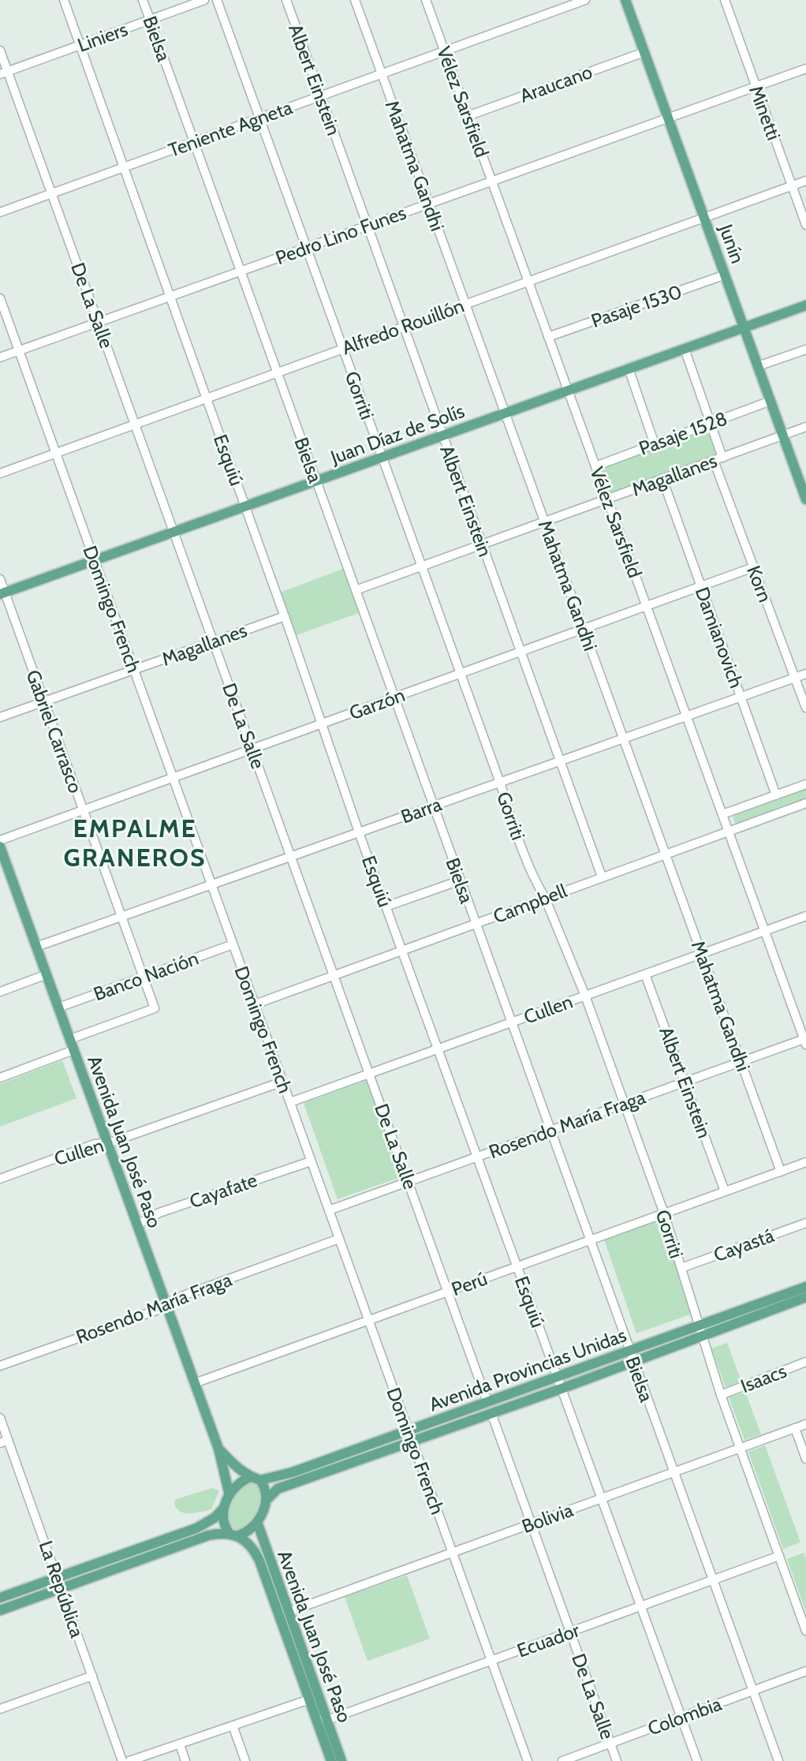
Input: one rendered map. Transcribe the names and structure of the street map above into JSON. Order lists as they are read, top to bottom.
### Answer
{
  "streets": {
    "main road": [
      "Junín",
      "Juan Díaz de Solís",
      "Avenida Juan José Paso",
      "Avenida Provincias Unidas"
    ],
    "street": [
      "Liniers",
      "Bielsa",
      "Albert Einstein",
      "Araucano",
      "Vélez Sarsfield",
      "Minetti",
      "Teniente Agneta",
      "Mahatma Gandhi",
      "Pedro Lino Funes",
      "De La Salle",
      "Pasaje 1530",
      "Alfredo Rouillón",
      "Gorriti",
      "Pasaje 1528",
      "Esquiú",
      "Magallanes",
      "Korn",
      "Domingo French",
      "Damianovich",
      "Garzón",
      "Gabriel Carrasco",
      "Barra",
      "Campbell",
      "Banco Nación",
      "Cullen",
      "Rosendo María Fraga",
      "Cayafate",
      "Cayastá",
      "Perú",
      "Isaacs",
      "Bolivia",
      "La República",
      "Ecuador",
      "Colombia"
    ]
  },
  "crossings": [
    ["Liniers", "Bielsa"],
    ["Liniers", "De La Salle"],
    ["Liniers", "Esquiú"],
    ["Bielsa", "Teniente Agneta"],
    ["Bielsa", "Pedro Lino Funes"],
    ["Bielsa", "Alfredo Rouillón"],
    ["Bielsa", "Juan Díaz de Solís"],
    ["Bielsa", "Magallanes"],
    ["Bielsa", "Garzón"],
    ["Bielsa", "Barra"],
    ["Bielsa", "Campbell"],
    ["Bielsa", "Cullen"],
    ["Bielsa", "Rosendo María Fraga"],
    ["Bielsa", "Perú"],
    ["Bielsa", "Avenida Provincias Unidas"],
    ["Bielsa", "Bolivia"],
    ["Bielsa", "Ecuador"],
    ["Bielsa", "Colombia"],
    ["Albert Einstein", "Teniente Agneta"],
    ["Albert Einstein", "Pedro Lino Funes"],
    ["Albert Einstein", "Alfredo Rouillón"],
    ["Albert Einstein", "Juan Díaz de Solís"],
    ["Albert Einstein", "Magallanes"],
    ["Albert Einstein", "Garzón"],
    ["Albert Einstein", "Barra"],
    ["Albert Einstein", "Campbell"],
    ["Albert Einstein", "Cullen"],
    ["Albert Einstein", "Rosendo María Fraga"],
    ["Albert Einstein", "Perú"],
    ["Araucano", "Vélez Sarsfield"],
    ["Araucano", "Junín"],
    ["Vélez Sarsfield", "Teniente Agneta"],
    ["Vélez Sarsfield", "Pedro Lino Funes"],
    ["Vélez Sarsfield", "Pasaje 1530"],
    ["Vélez Sarsfield", "Alfredo Rouillón"],
    ["Vélez Sarsfield", "Pasaje 1528"],
    ["Vélez Sarsfield", "Juan Díaz de Solís"],
    ["Vélez Sarsfield", "Magallanes"],
    ["Vélez Sarsfield", "Garzón"],
    ["Vélez Sarsfield", "Barra"],
    ["Vélez Sarsfield", "Campbell"],
    ["Vélez Sarsfield", "Cullen"],
    ["Vélez Sarsfield", "Rosendo María Fraga"],
    ["Minetti", "Pedro Lino Funes"],
    ["Minetti", "Alfredo Rouillón"],
    ["Teniente Agneta", "Mahatma Gandhi"],
    ["Teniente Agneta", "De La Salle"],
    ["Teniente Agneta", "Gorriti"],
    ["Teniente Agneta", "Esquiú"],
    ["Mahatma Gandhi", "Pedro Lino Funes"],
    ["Mahatma Gandhi", "Alfredo Rouillón"],
    ["Mahatma Gandhi", "Juan Díaz de Solís"],
    ["Mahatma Gandhi", "Magallanes"],
    ["Mahatma Gandhi", "Garzón"],
    ["Mahatma Gandhi", "Barra"],
    ["Mahatma Gandhi", "Campbell"],
    ["Mahatma Gandhi", "Cullen"],
    ["Mahatma Gandhi", "Rosendo María Fraga"],
    ["Mahatma Gandhi", "Perú"],
    ["Pedro Lino Funes", "Junín"],
    ["Pedro Lino Funes", "De La Salle"],
    ["Pedro Lino Funes", "Gorriti"],
    ["Pedro Lino Funes", "Esquiú"],
    ["Pedro Lino Funes", "Domingo French"],
    ["Junín", "Pasaje 1530"],
    ["Junín", "Alfredo Rouillón"],
    ["Junín", "Pasaje 1528"],
    ["Junín", "Juan Díaz de Solís"],
    ["Junín", "Magallanes"],
    ["De La Salle", "Alfredo Rouillón"],
    ["De La Salle", "Juan Díaz de Solís"],
    ["De La Salle", "Magallanes"],
    ["De La Salle", "Garzón"],
    ["De La Salle", "Barra"],
    ["De La Salle", "Campbell"],
    ["De La Salle", "Cullen"],
    ["De La Salle", "Rosendo María Fraga"],
    ["De La Salle", "Perú"],
    ["De La Salle", "Avenida Provincias Unidas"],
    ["De La Salle", "Bolivia"],
    ["De La Salle", "Ecuador"],
    ["De La Salle", "Colombia"],
    ["Alfredo Rouillón", "Gorriti"],
    ["Alfredo Rouillón", "Esquiú"],
    ["Alfredo Rouillón", "Domingo French"],
    ["Gorriti", "Juan Díaz de Solís"],
    ["Gorriti", "Magallanes"],
    ["Gorriti", "Garzón"],
    ["Gorriti", "Barra"],
    ["Gorriti", "Campbell"],
    ["Gorriti", "Cullen"],
    ["Gorriti", "Rosendo María Fraga"],
    ["Gorriti", "Cayastá"],
    ["Gorriti", "Perú"],
    ["Gorriti", "Avenida Provincias Unidas"],
    ["Gorriti", "Isaacs"],
    ["Gorriti", "Bolivia"],
    ["Gorriti", "Ecuador"],
    ["Juan Díaz de Solís", "Esquiú"],
    ["Juan Díaz de Solís", "Domingo French"],
    ["Juan Díaz de Solís", "Gabriel Carrasco"],
    ["Esquiú", "Magallanes"],
    ["Esquiú", "Garzón"],
    ["Esquiú", "Barra"],
    ["Esquiú", "Campbell"],
    ["Esquiú", "Cullen"],
    ["Esquiú", "Rosendo María Fraga"],
    ["Esquiú", "Perú"],
    ["Esquiú", "Avenida Provincias Unidas"],
    ["Esquiú", "Bolivia"],
    ["Esquiú", "Ecuador"],
    ["Esquiú", "Colombia"],
    ["Magallanes", "Korn"],
    ["Magallanes", "Domingo French"],
    ["Magallanes", "Damianovich"],
    ["Magallanes", "Gabriel Carrasco"],
    ["Korn", "Garzón"],
    ["Korn", "Barra"],
    ["Domingo French", "Garzón"],
    ["Domingo French", "Barra"],
    ["Domingo French", "Campbell"],
    ["Domingo French", "Banco Nación"],
    ["Domingo French", "Cullen"],
    ["Domingo French", "Rosendo María Fraga"],
    ["Domingo French", "Cayafate"],
    ["Domingo French", "Perú"],
    ["Domingo French", "Avenida Provincias Unidas"],
    ["Domingo French", "Bolivia"],
    ["Domingo French", "Ecuador"],
    ["Damianovich", "Garzón"],
    ["Damianovich", "Barra"],
    ["Garzón", "Gabriel Carrasco"],
    ["Gabriel Carrasco", "Barra"],
    ["Gabriel Carrasco", "Banco Nación"],
    ["Gabriel Carrasco", "Avenida Juan José Paso"],
    ["Barra", "Avenida Juan José Paso"],
    ["Banco Nación", "Avenida Juan José Paso"],
    ["Cullen", "Avenida Juan José Paso"],
    ["Rosendo María Fraga", "Avenida Juan José Paso"],
    ["Avenida Juan José Paso", "Cayafate"],
    ["Avenida Juan José Paso", "Perú"],
    ["Avenida Juan José Paso", "Avenida Provincias Unidas"],
    ["Avenida Juan José Paso", "Bolivia"],
    ["Avenida Juan José Paso", "Ecuador"]
  ],
  "districts": ["EMPALME GRANEROS"]
}
